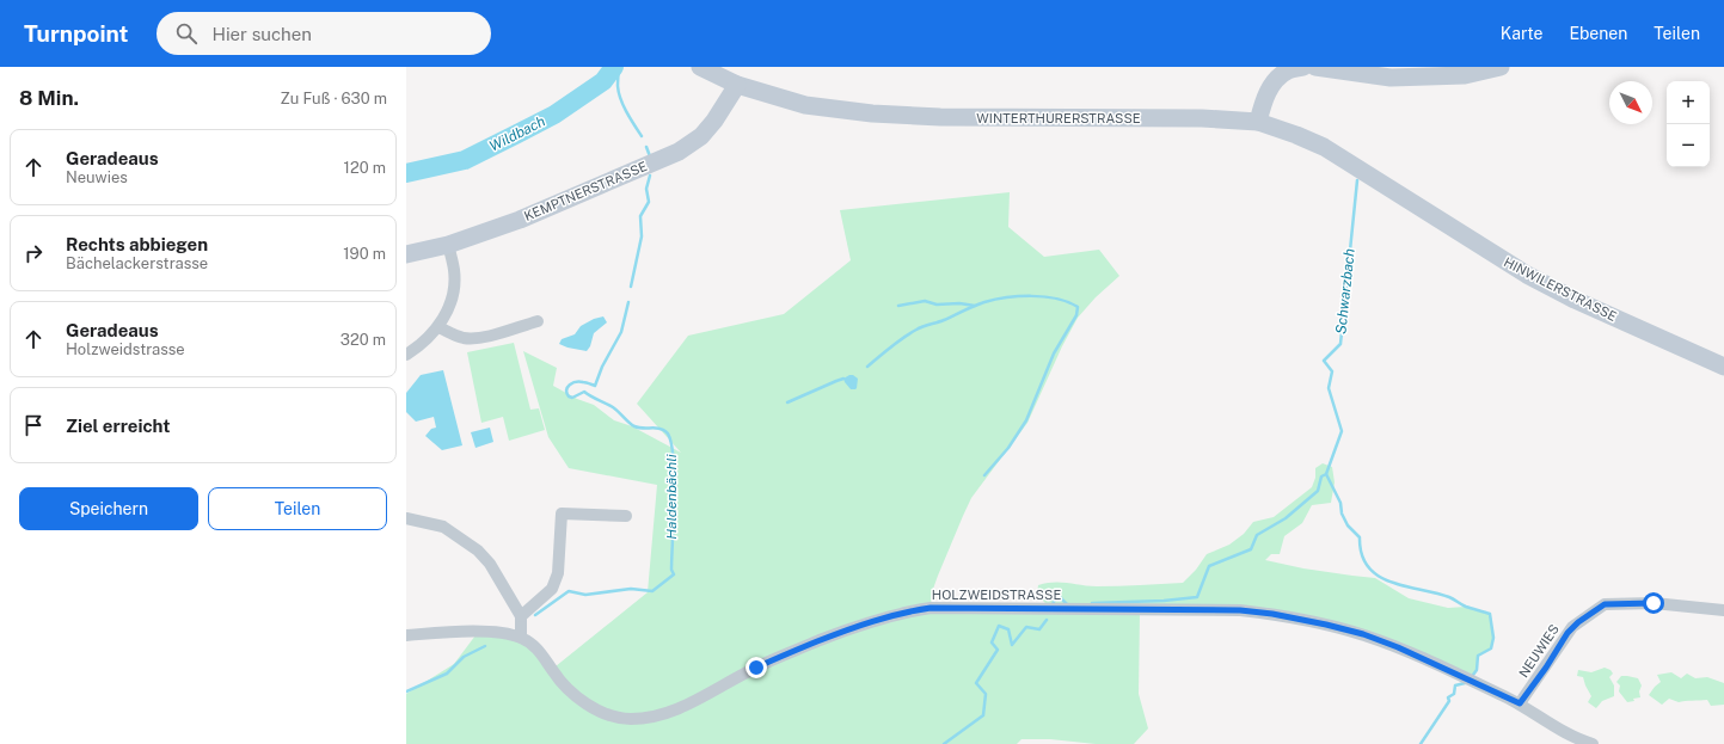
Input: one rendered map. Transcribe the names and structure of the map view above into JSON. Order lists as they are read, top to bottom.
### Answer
{
  "streets": {
    "main road": ["WINTERTHURERSTRASSE", "KEMPTNERSTRASSE", "HINWILERSTRASSE"],
    "street": ["HOLZWEIDSTRASSE", "NEUWIES"]
  },
  "crossings": [
    ["WINTERTHURERSTRASSE", "KEMPTNERSTRASSE"],
    ["WINTERTHURERSTRASSE", "HINWILERSTRASSE"],
    ["HOLZWEIDSTRASSE", "NEUWIES"]
  ],
  "water": ["Wildbach", "Schwarzbach", "Haldenbächli"],
  "north": "bottom right",
  "page": {
    "header": "Turnpoint",
    "search": "Hier suchen",
    "nav": ["Karte", "Ebenen", "Teilen"],
    "heading": ["8 Min.", "Zu Fuß · 630 m"],
    "map_buttons": ["+", "−"],
    "list": [
      ["Geradeaus", "Neuwies", "120 m"],
      ["Rechts abbiegen", "Bächelackerstrasse", "190 m"],
      ["Geradeaus", "Holzweidstrasse", "320 m"],
      "Ziel erreicht"
    ],
    "buttons": ["Speichern", "Teilen"]
  }
}
